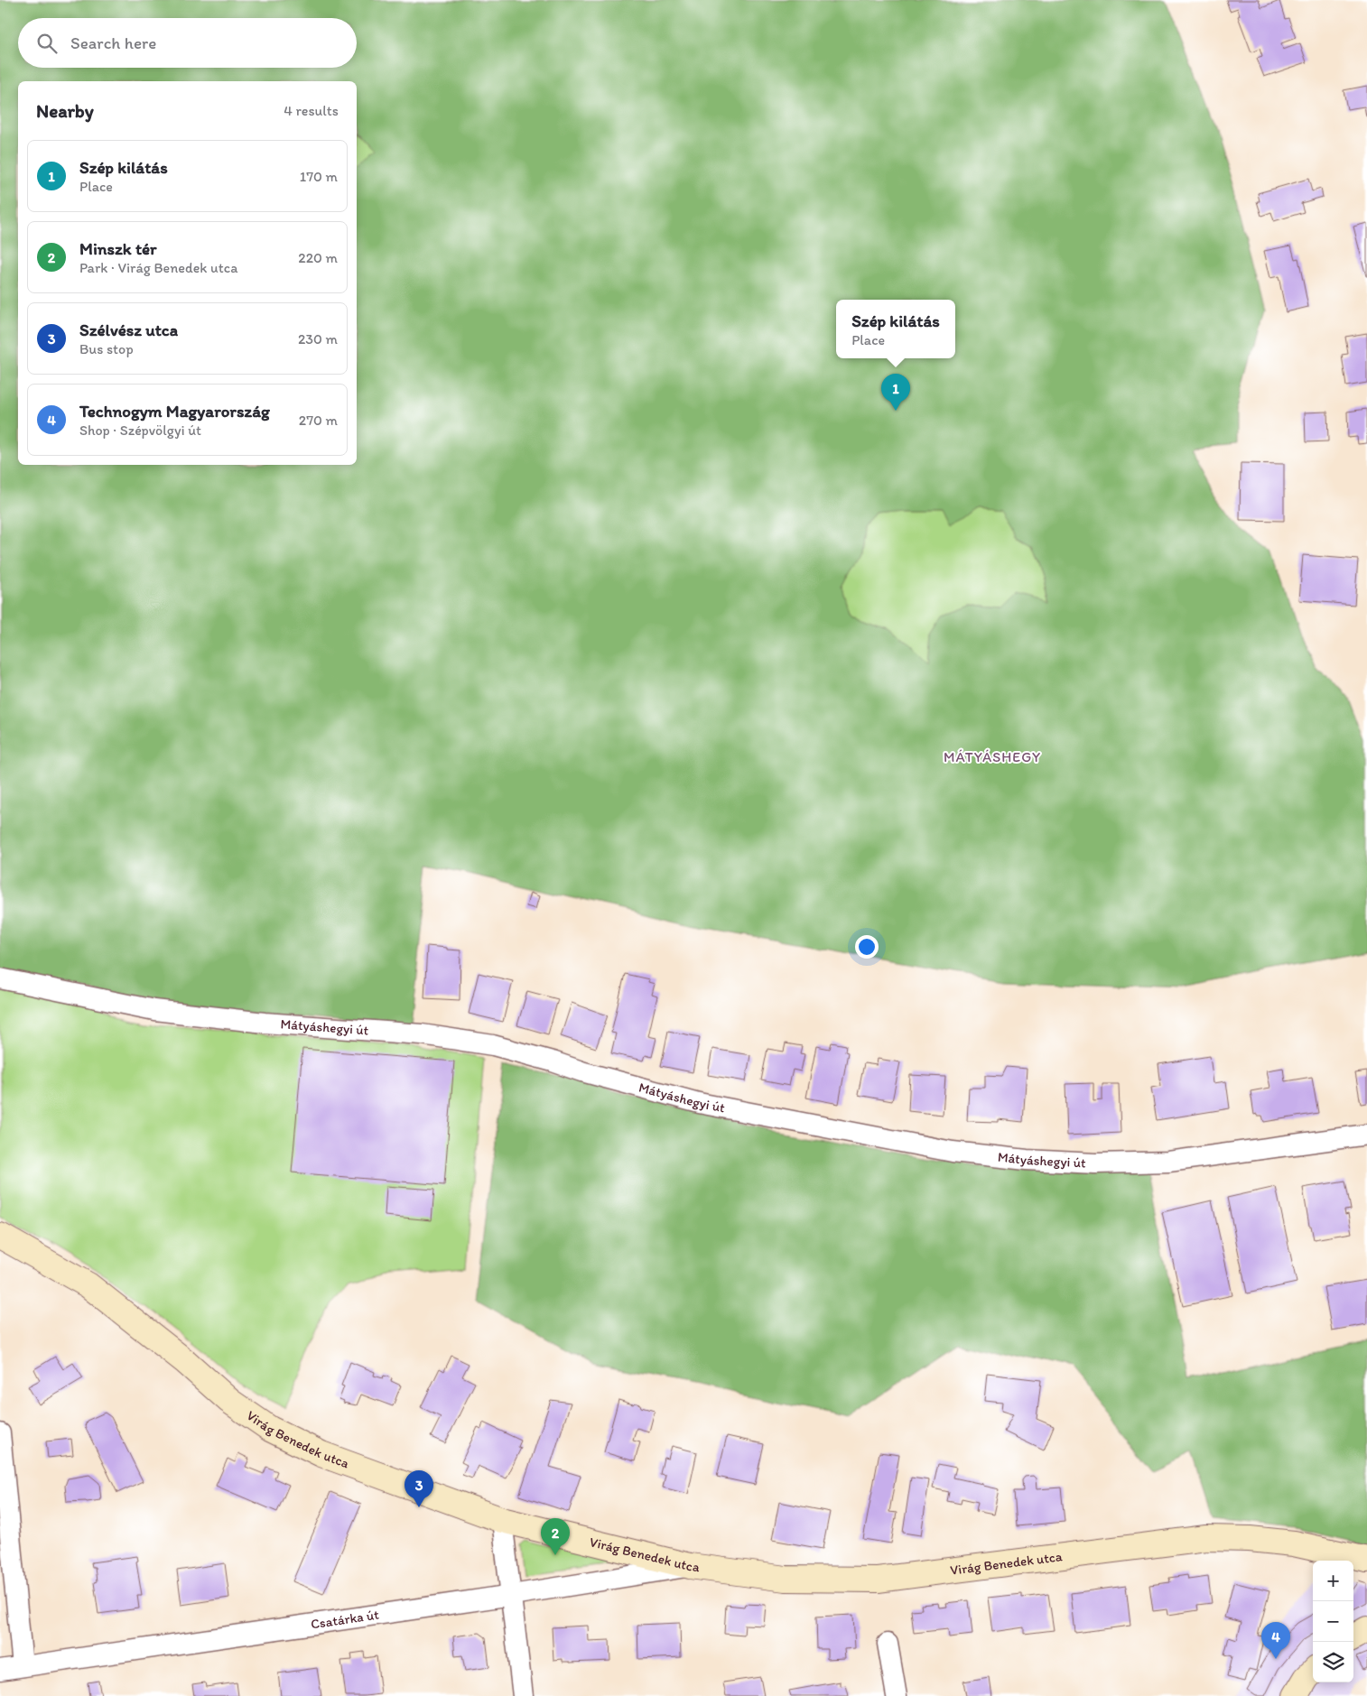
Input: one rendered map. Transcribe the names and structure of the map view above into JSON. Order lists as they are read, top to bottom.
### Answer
{
  "streets": {
    "street": ["Mátyáshegyi út", "Virág Benedek utca", "Csatárka út"]
  },
  "crossings": [
    ["Virág Benedek utca", "Csatárka út"]
  ],
  "districts": ["MÁTYÁSHEGY"],
  "page": {
    "search": "Search here",
    "heading": ["Nearby", "4 results"],
    "list": [
      {
        "mark": "1",
        "name": "Szép kilátás",
        "note": "Place",
        "value": "170 m"
      },
      {
        "mark": "2",
        "name": "Minszk tér",
        "note": "Park · Virág Benedek utca",
        "value": "220 m"
      },
      {
        "mark": "3",
        "name": "Szélvész utca",
        "note": "Bus stop",
        "value": "230 m"
      },
      {
        "mark": "4",
        "name": "Technogym Magyarország",
        "note": "Shop · Szépvölgyi út",
        "value": "270 m"
      }
    ],
    "popup": ["Szép kilátás", "Place"],
    "pins": [
      "1",
      "3",
      "2",
      "4"
    ],
    "map_buttons": ["+", "−"]
  }
}
